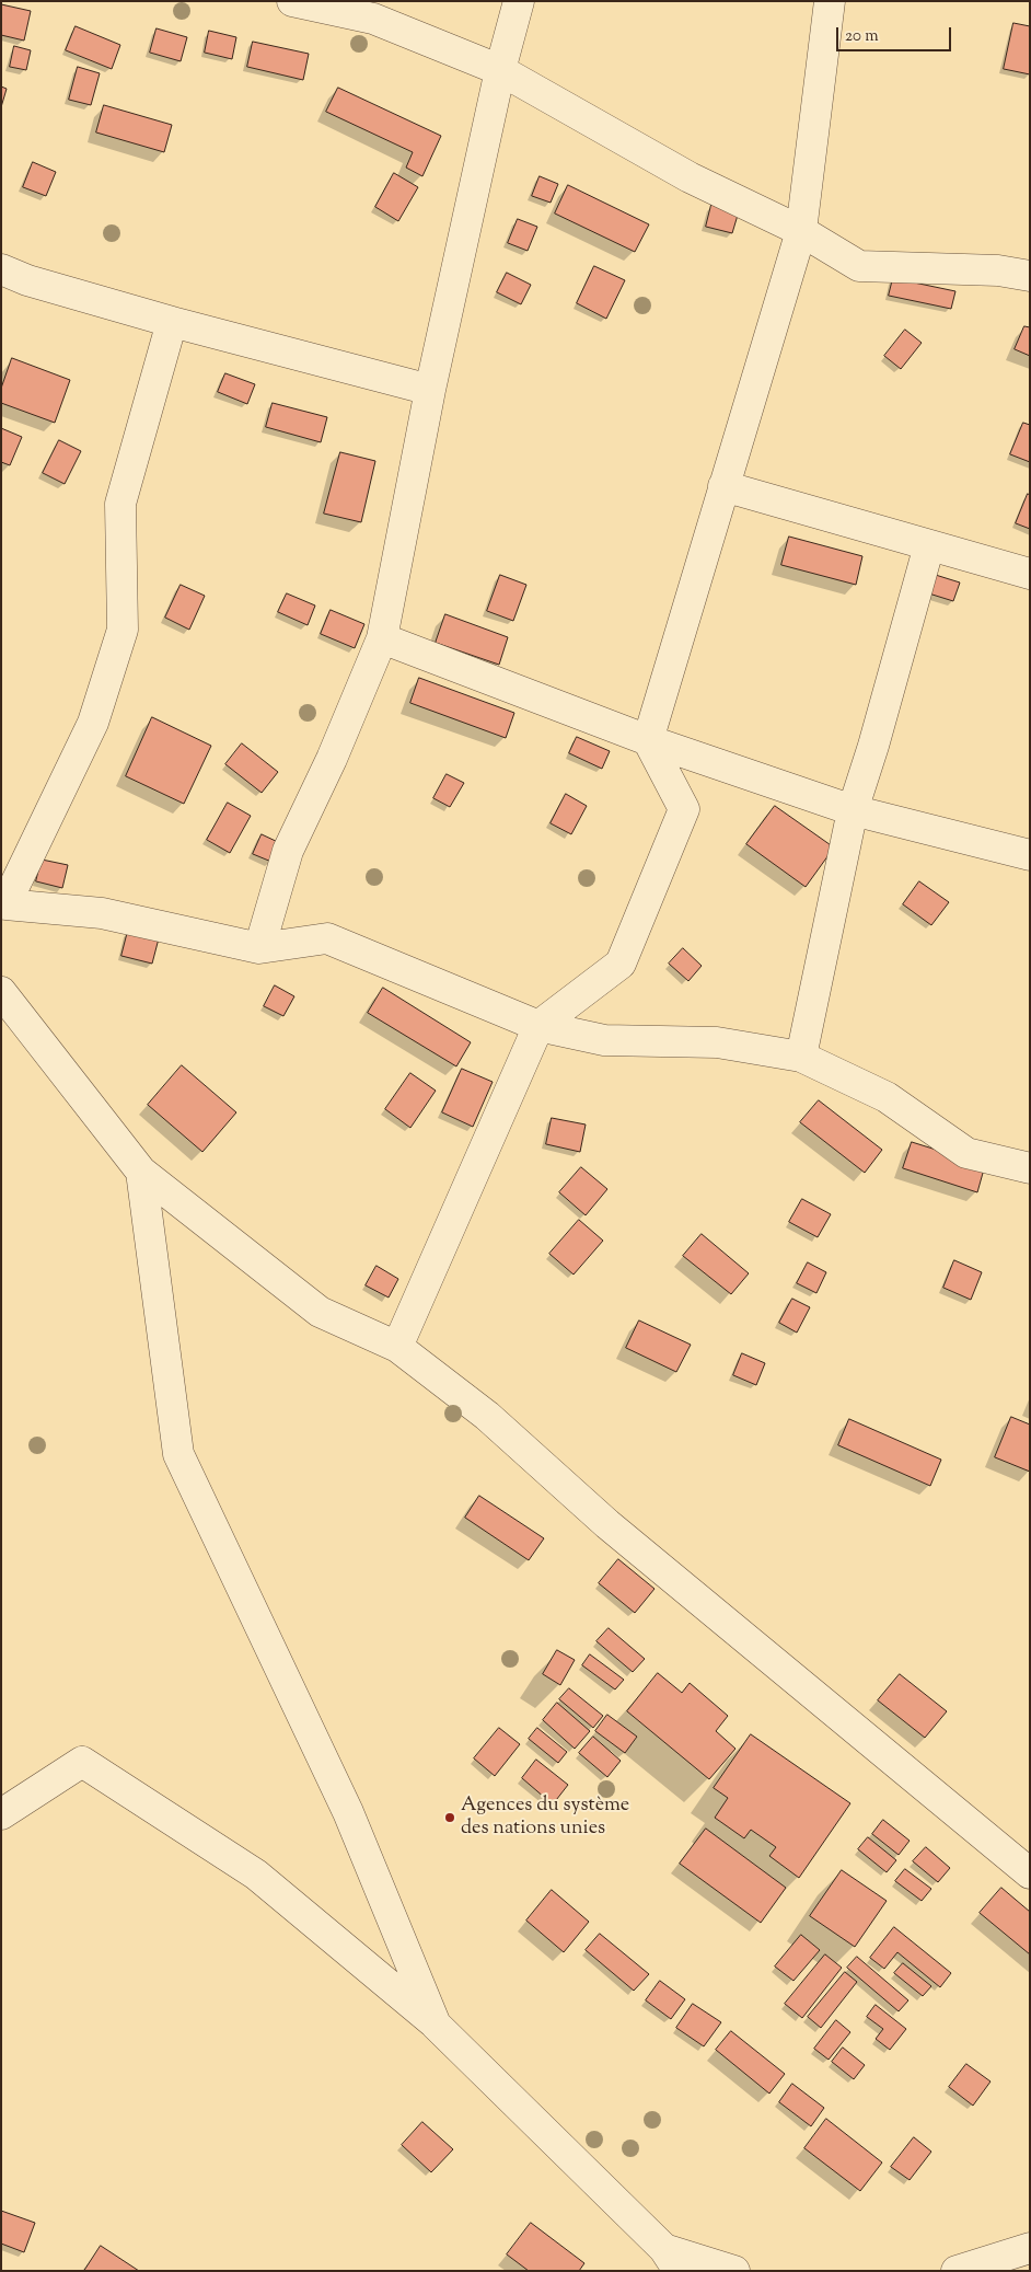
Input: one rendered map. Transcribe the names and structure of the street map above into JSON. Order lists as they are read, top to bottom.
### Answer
{
  "places": ["Agences du système des nations unies"],
  "scale_bar": "20 m"
}
